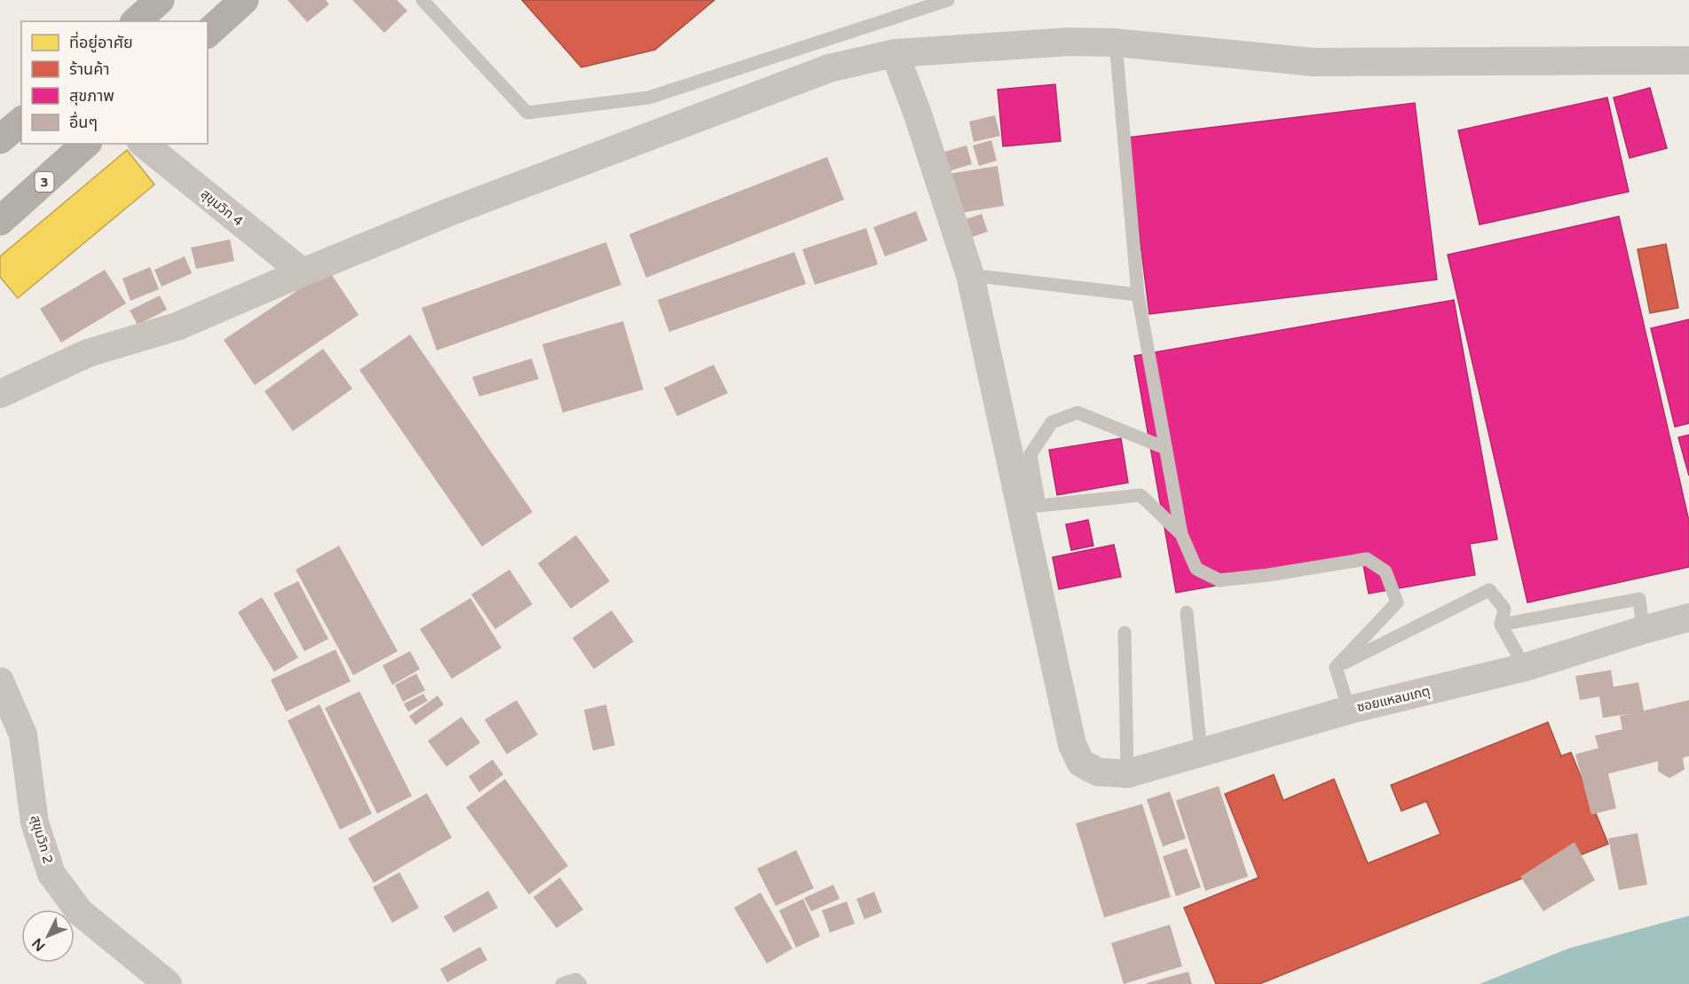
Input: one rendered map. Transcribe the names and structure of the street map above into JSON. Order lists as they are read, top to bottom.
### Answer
{
  "streets": {
    "highway": ["3"],
    "street": ["สุขุมวิท 4", "ซอยแหลมเกตุ", "สุขุมวิท 2"]
  },
  "legend": [
    "ที่อยู่อาศัย",
    "ร้านค้า",
    "สุขภาพ",
    "อื่นๆ"
  ],
  "north": "bottom left"
}
